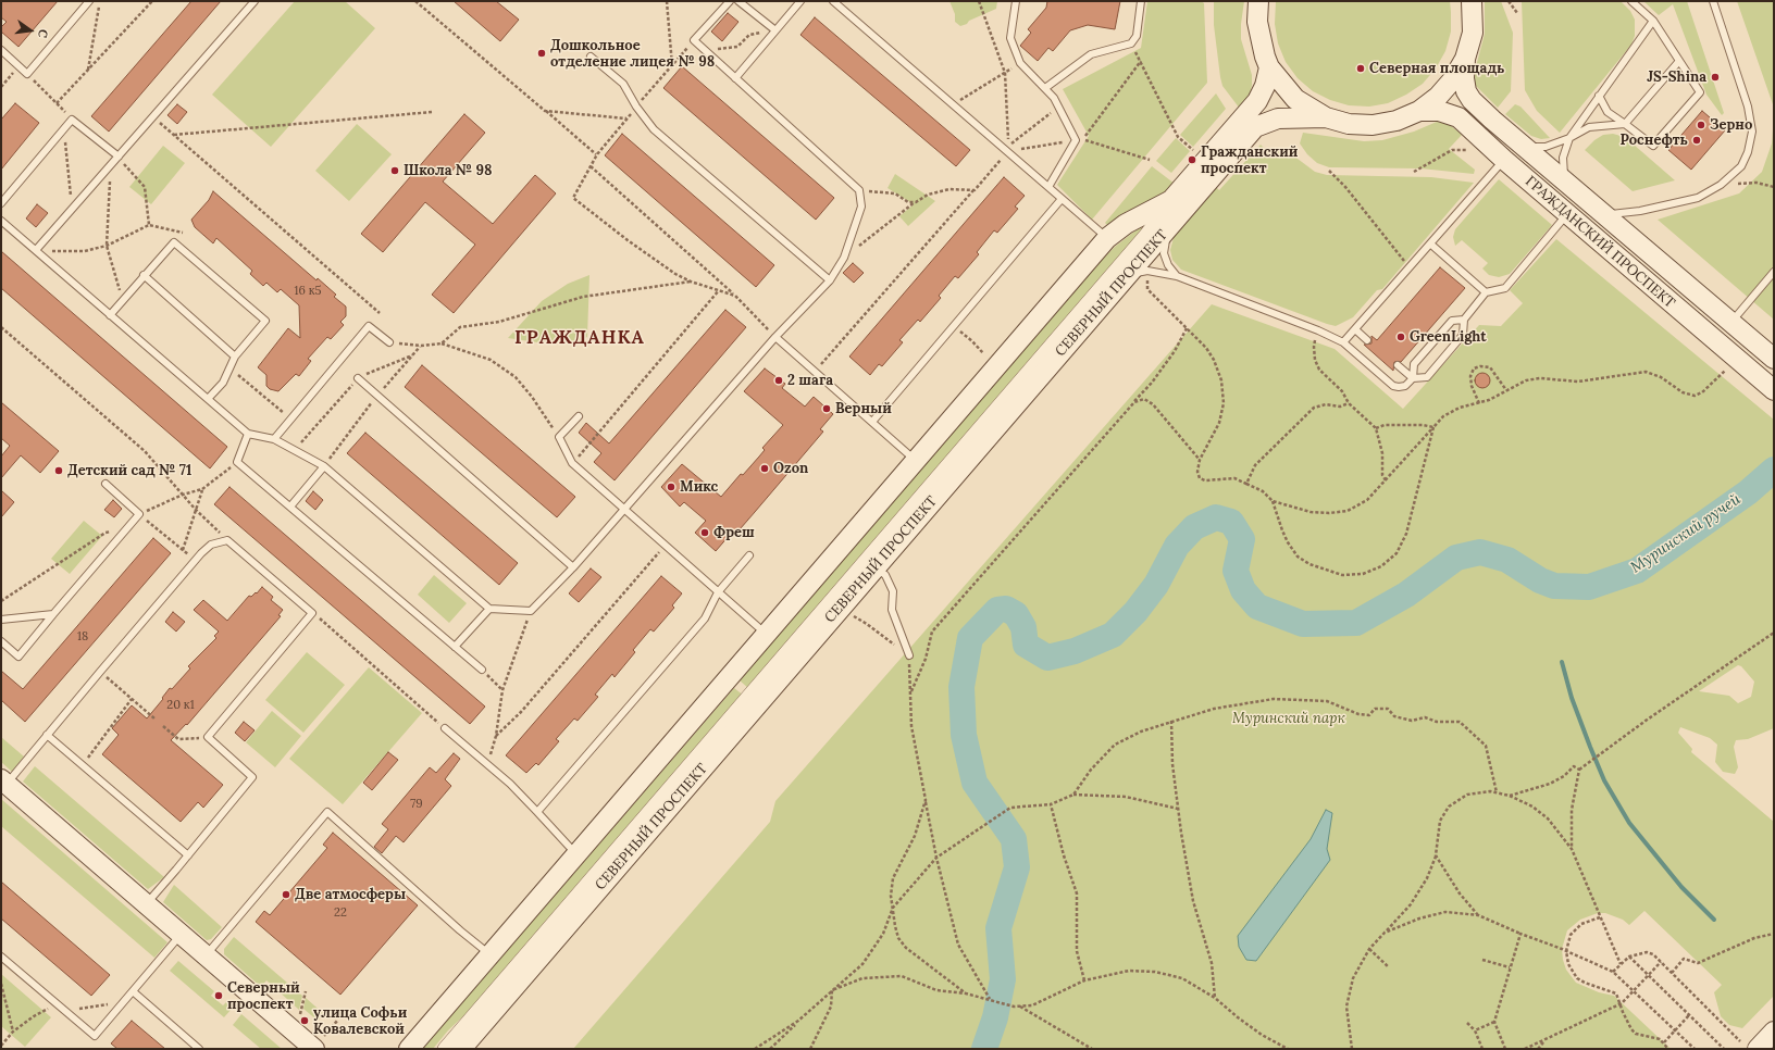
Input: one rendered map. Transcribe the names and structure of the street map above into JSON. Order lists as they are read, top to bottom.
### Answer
{
  "streets": {
    "main road": ["ГРАЖДАНСКИЙ ПРОСПЕКТ", "СЕВЕРНЫЙ ПРОСПЕКТ"]
  },
  "districts": ["ГРАЖДАНКА"],
  "water": ["Муринский ручей"],
  "parks": ["Муринский парк"],
  "places": [
    "Дошкольное отделение лицея № 98",
    "Северная площадь",
    "JS-Shina",
    "Зерно",
    "Роснефть",
    "Гражданский проспект",
    "Школа № 98",
    "GreenLight",
    "2 шага",
    "Верный",
    "Ozon",
    "Детский сад № 71",
    "Микс",
    "Фреш",
    "Две атмосферы",
    "Северный проспект",
    "улица Софьи Ковалевской"
  ],
  "house_numbers": [
    "16 к5",
    "18",
    "20 к1",
    "79",
    "22"
  ],
  "north": "right"
}
